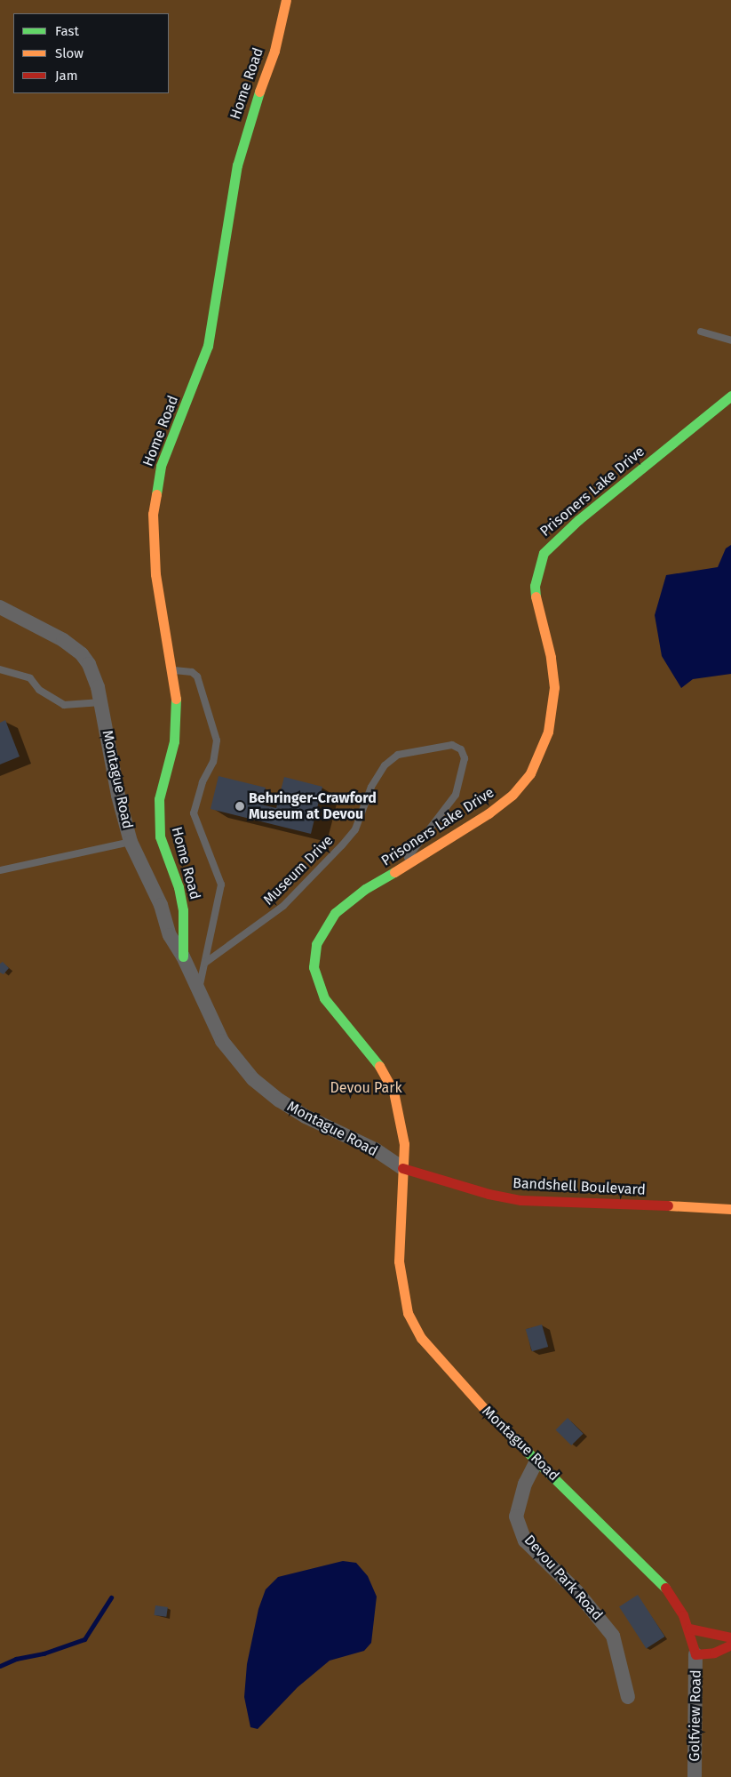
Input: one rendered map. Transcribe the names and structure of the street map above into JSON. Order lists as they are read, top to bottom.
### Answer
{
  "streets": {
    "street": [
      "Home Road",
      "Prisoners Lake Drive",
      "Montague Road",
      "Bandshell Boulevard",
      "Devou Park Road",
      "Golfview Road"
    ],
    "lane": ["Museum Drive"]
  },
  "crossings": [
    ["Home Road", "Montague Road"],
    ["Prisoners Lake Drive", "Montague Road"],
    ["Prisoners Lake Drive", "Museum Drive"],
    ["Prisoners Lake Drive", "Bandshell Boulevard"],
    ["Montague Road", "Bandshell Boulevard"],
    ["Montague Road", "Devou Park Road"],
    ["Montague Road", "Golfview Road"]
  ],
  "parks": ["Devou Park"],
  "places": ["Behringer-Crawford Museum at Devou"],
  "legend": ["Fast", "Slow", "Jam"]
}
